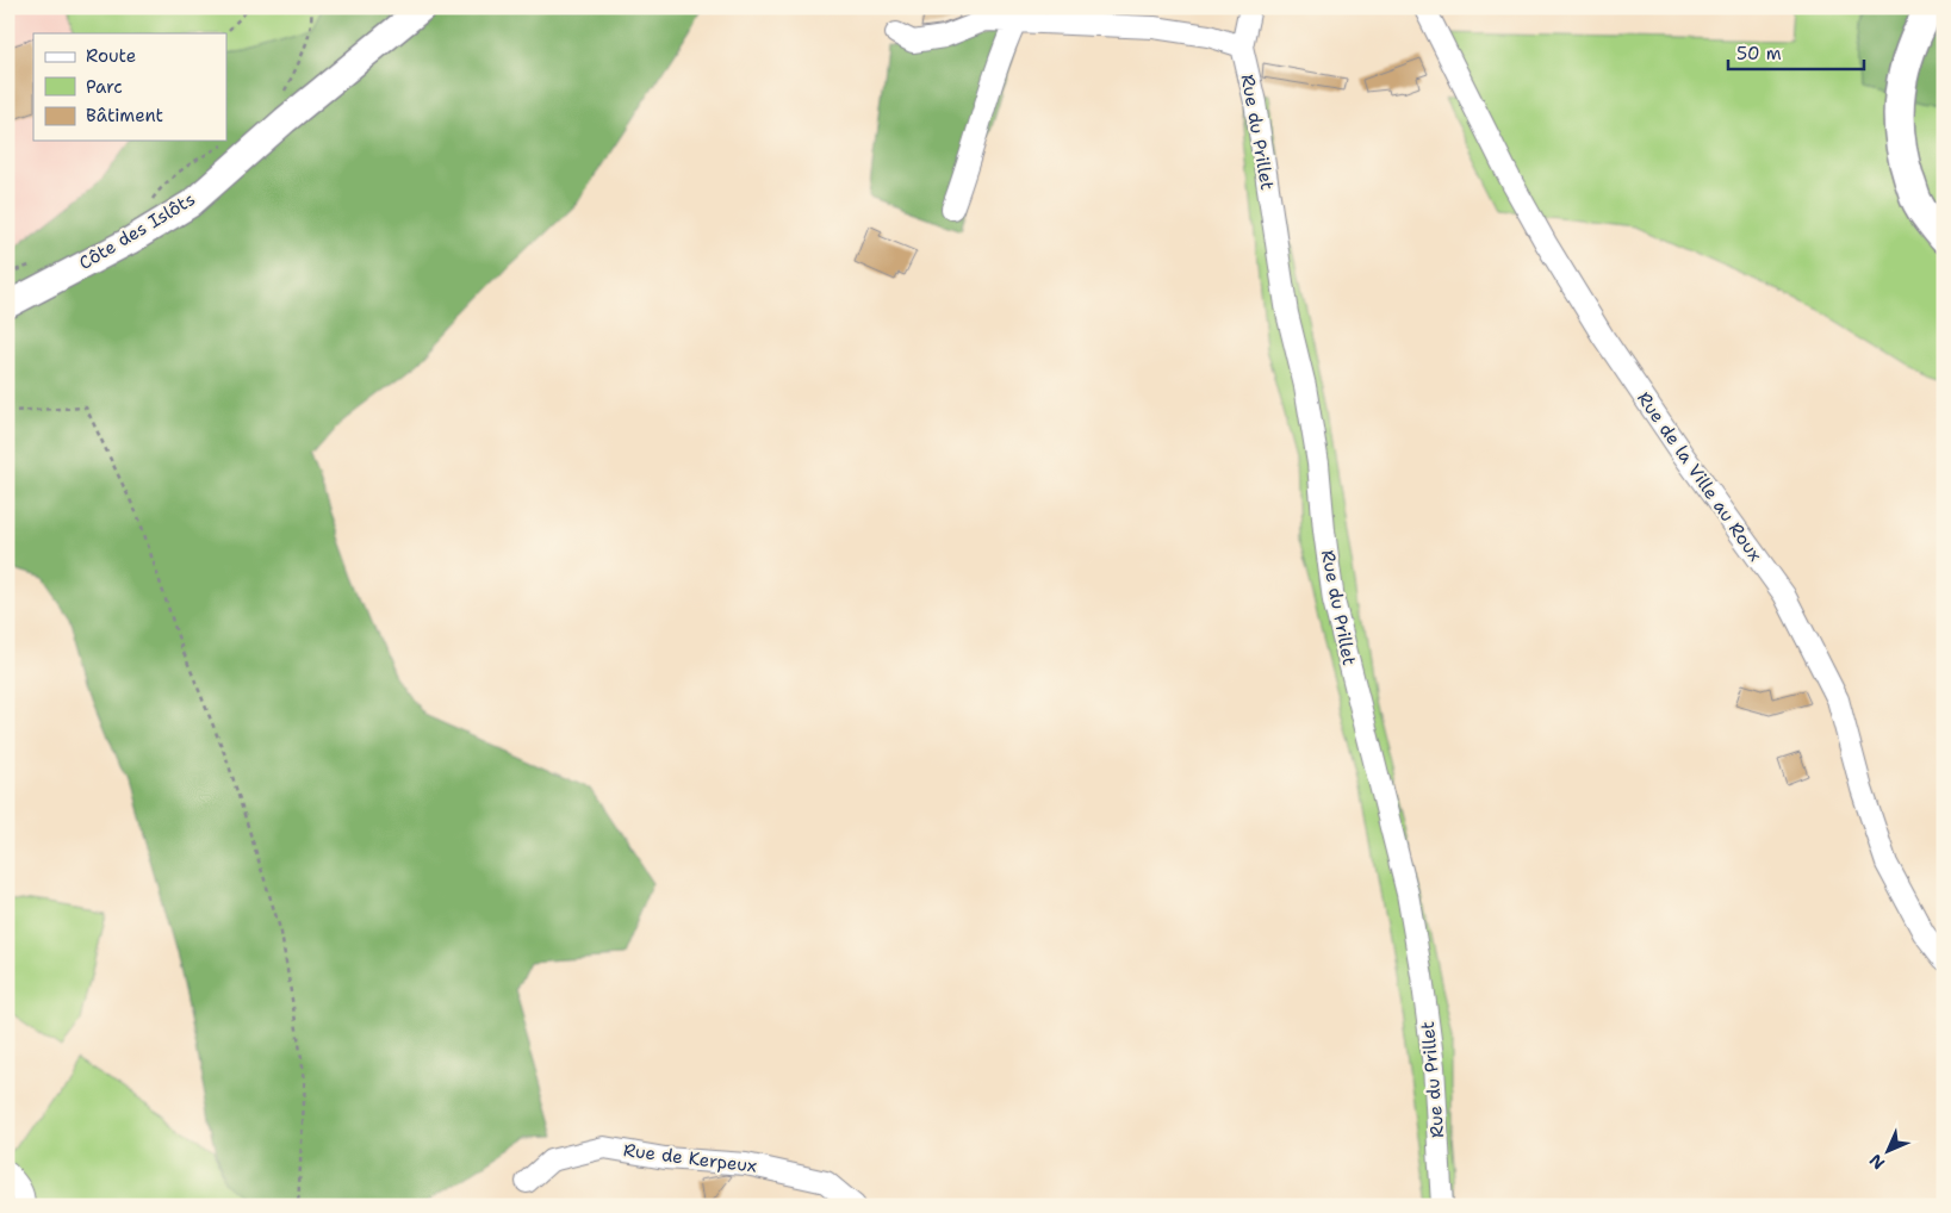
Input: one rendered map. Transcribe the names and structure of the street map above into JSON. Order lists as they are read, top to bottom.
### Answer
{
  "streets": {
    "street": [
      "Rue du Prillet",
      "Côte des Islôts",
      "Rue de la Ville au Roux",
      "Rue de Kerpeux"
    ]
  },
  "legend": ["Route", "Parc", "Bâtiment"],
  "scale_bar": "50 m",
  "north": "bottom left"
}
